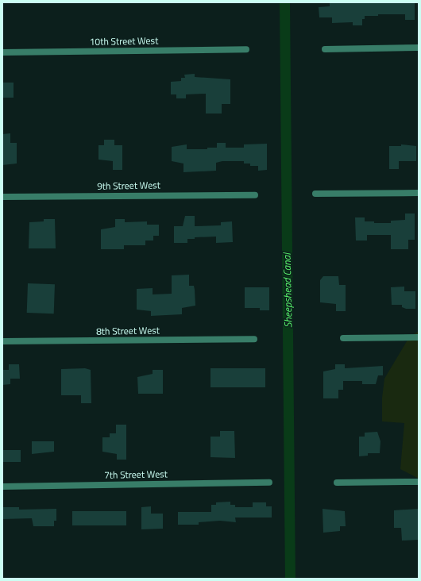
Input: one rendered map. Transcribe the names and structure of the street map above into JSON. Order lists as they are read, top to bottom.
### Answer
{
  "streets": {
    "street": [
      "10th Street West",
      "9th Street West",
      "8th Street West",
      "7th Street West"
    ]
  },
  "water": ["Sheepshead Canal"]
}
